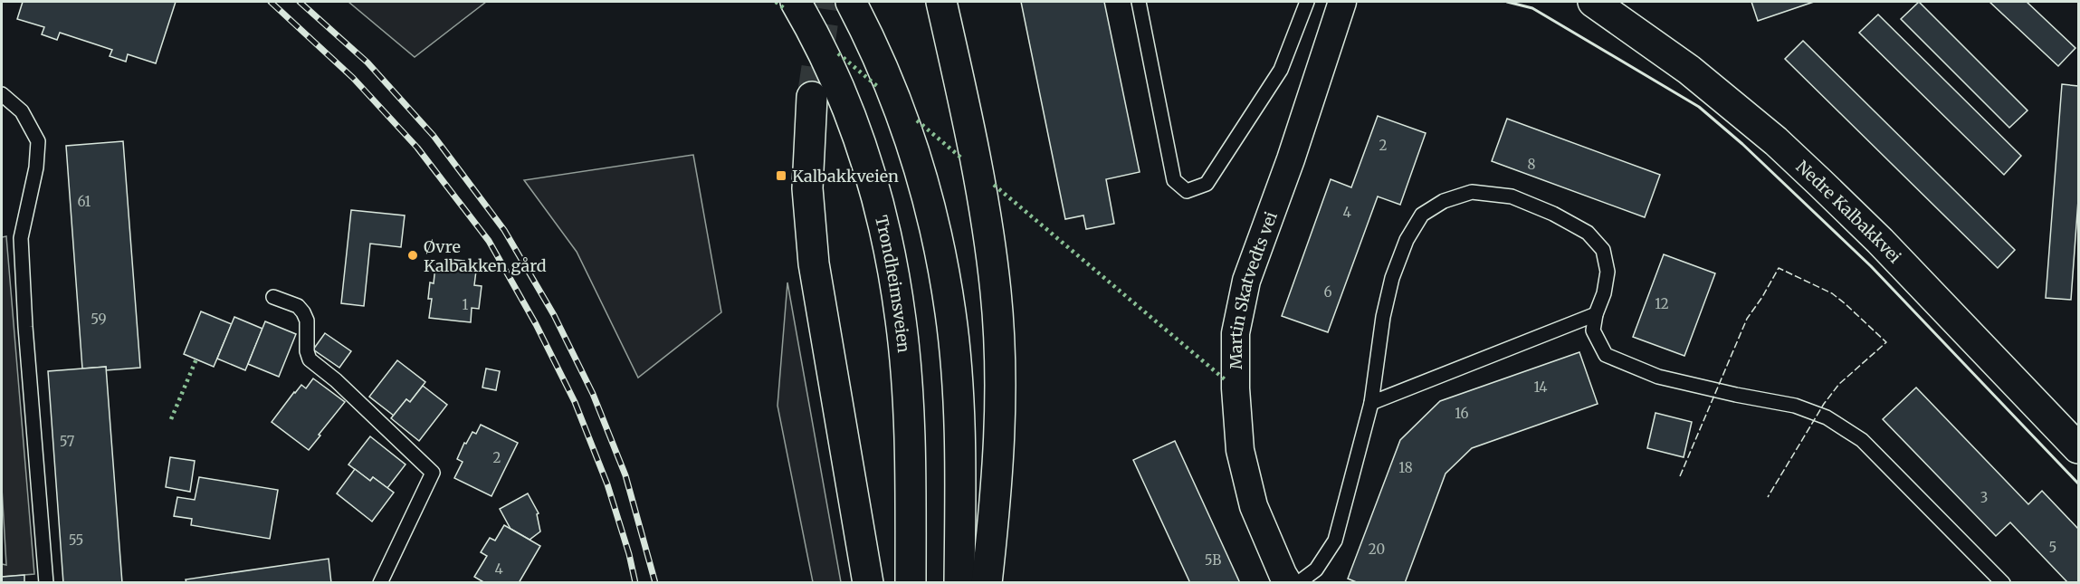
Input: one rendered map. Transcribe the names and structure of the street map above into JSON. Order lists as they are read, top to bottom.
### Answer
{
  "streets": {
    "main road": ["Nedre Kalbakkvei", "Trondheimsveien"],
    "street": ["Martin Skatvedts vei"]
  },
  "places": {
    "transit": ["Kalbakkveien"],
    "other": ["Øvre Kalbakken gård"]
  },
  "house_numbers": [
    "2",
    "8",
    "61",
    "4",
    "6",
    "12",
    "1",
    "59",
    "14",
    "16",
    "57",
    "2",
    "18",
    "3",
    "55",
    "5",
    "20",
    "5B",
    "4"
  ]
}
